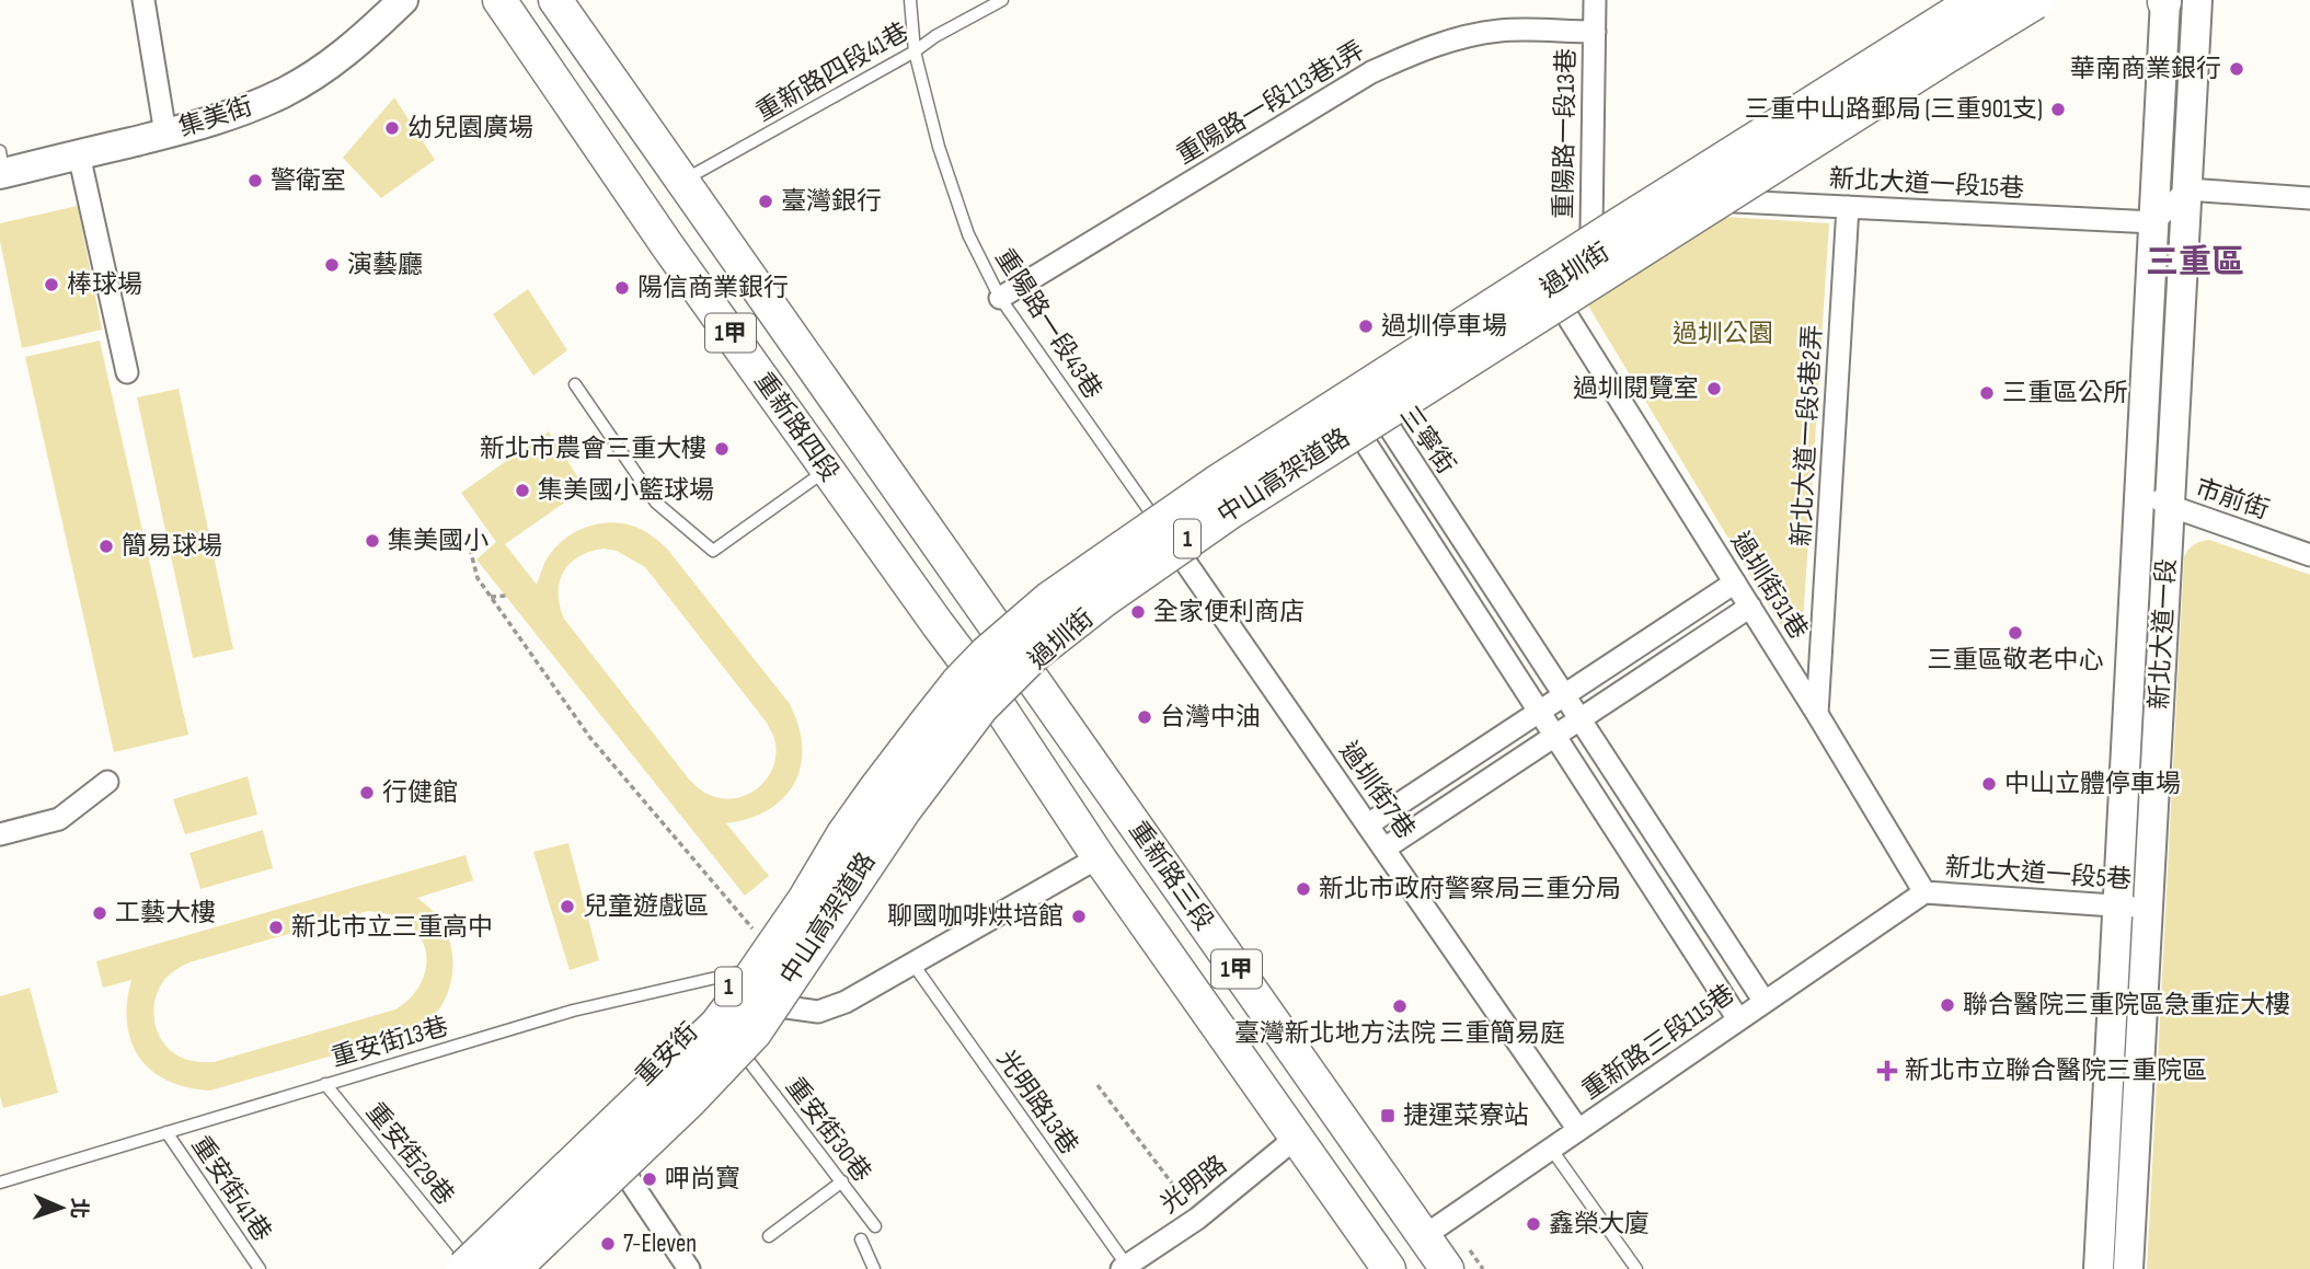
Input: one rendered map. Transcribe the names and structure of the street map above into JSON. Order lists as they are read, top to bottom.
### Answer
{
  "streets": {
    "highway": ["中山高架道路", "1"],
    "main road": [
      "過圳街",
      "1甲",
      "重新路四段",
      "重新路三段",
      "重安街"
    ],
    "street": [
      "重陽路一段113巷1弄",
      "集美街",
      "重陽路一段13巷",
      "新北大道一段15巷",
      "新北大道一段5巷2弄",
      "三寧街",
      "市前街",
      "過圳街31巷",
      "新北大道一段",
      "過圳街7巷",
      "新北大道一段5巷",
      "重新路三段115巷",
      "光明路"
    ],
    "lane": [
      "重新路四段41巷",
      "重陽路一段43巷",
      "重安街13巷",
      "光明路13巷",
      "重安街30巷",
      "重安街29巷",
      "重安街41巷"
    ]
  },
  "crossings": [
    ["重新路四段41巷", "重陽路一段43巷"],
    ["重新路四段41巷", "重新路四段"],
    ["重陽路一段113巷1弄", "重陽路一段13巷"],
    ["重陽路一段113巷1弄", "重陽路一段43巷"],
    ["重陽路一段13巷", "過圳街"],
    ["重陽路一段13巷", "過圳街31巷"],
    ["新北大道一段15巷", "過圳街"],
    ["新北大道一段15巷", "新北大道一段5巷2弄"],
    ["新北大道一段15巷", "新北大道一段"],
    ["過圳街", "重陽路一段43巷"],
    ["過圳街", "重新路四段"],
    ["過圳街", "三寧街"],
    ["過圳街", "1"],
    ["過圳街", "過圳街7巷"],
    ["過圳街", "重新路三段"],
    ["過圳街", "重安街"],
    ["重陽路一段43巷", "過圳街7巷"],
    ["重新路四段", "重新路三段"],
    ["重新路四段", "重安街"],
    ["新北大道一段5巷2弄", "過圳街31巷"],
    ["三寧街", "重新路三段115巷"],
    ["中山高架道路", "重安街"],
    ["中山高架道路", "重安街29巷"],
    ["市前街", "新北大道一段"],
    ["1", "重新路三段"],
    ["1", "重安街30巷"],
    ["過圳街31巷", "新北大道一段5巷"],
    ["過圳街31巷", "重新路三段115巷"],
    ["新北大道一段", "新北大道一段5巷"],
    ["過圳街7巷", "重新路三段115巷"],
    ["新北大道一段5巷", "重新路三段115巷"],
    ["重新路三段", "重新路三段115巷"],
    ["重新路三段", "重安街"],
    ["重新路三段", "光明路"],
    ["重安街13巷", "重安街"],
    ["重安街13巷", "重安街29巷"],
    ["重安街13巷", "重安街41巷"],
    ["重安街", "重安街29巷"],
    ["光明路13巷", "光明路"]
  ],
  "districts": ["三重區"],
  "parks": ["過圳公園"],
  "places": {
    "other": [
      "華南商業銀行",
      "三重中山路郵局 (三重901支)",
      "幼兒園廣場",
      "警衛室",
      "臺灣銀行",
      "演藝廳",
      "棒球場",
      "陽信商業銀行",
      "過圳停車場",
      "過圳閱覽室",
      "三重區公所",
      "新北市農會三重大樓",
      "集美國小籃球場",
      "集美國小",
      "簡易球場",
      "全家便利商店",
      "三重區敬老中心",
      "台灣中油",
      "中山立體停車場",
      "行健館",
      "新北市政府警察局三重分局",
      "兒童遊戲區",
      "工藝大樓",
      "聊國咖啡烘培館",
      "新北市立三重高中",
      "聯合醫院三重院區急重症大樓",
      "臺灣新北地方法院 三重簡易庭",
      "呷尚寶",
      "鑫榮大廈",
      "7-Eleven"
    ],
    "health": ["新北市立聯合醫院三重院區"],
    "transit": ["捷運菜寮站"]
  },
  "north": "right"
}
